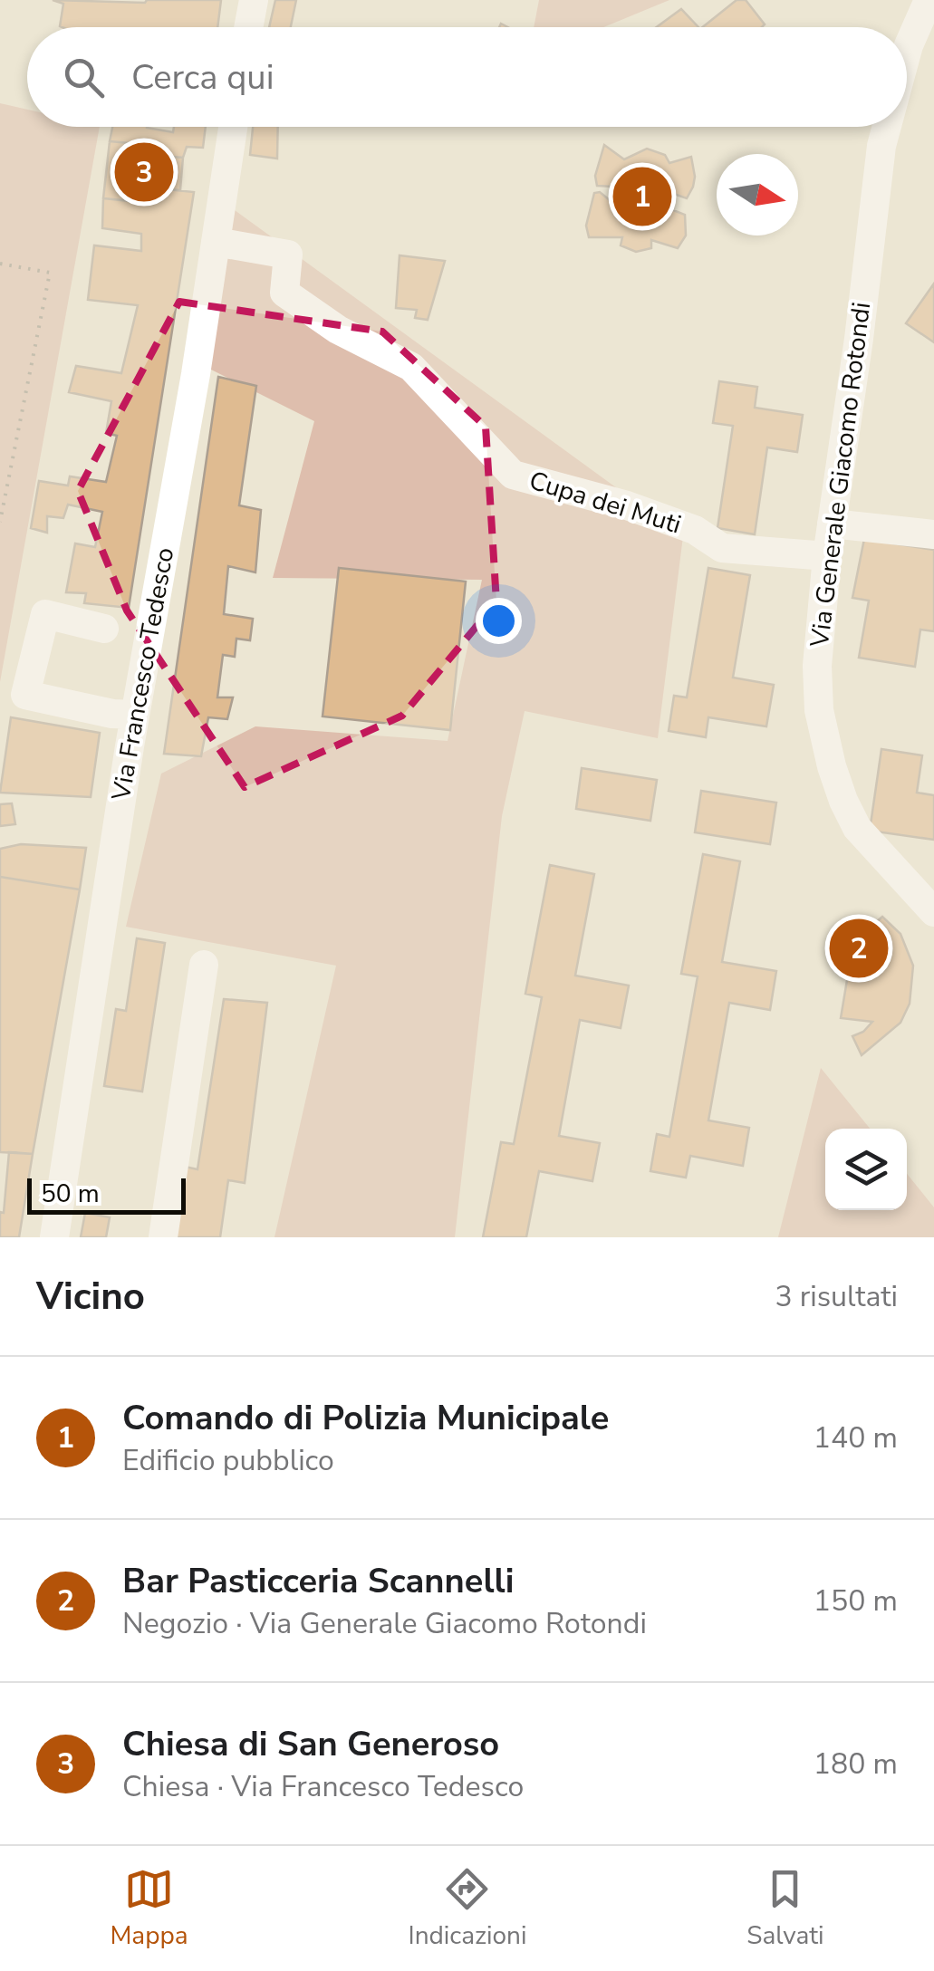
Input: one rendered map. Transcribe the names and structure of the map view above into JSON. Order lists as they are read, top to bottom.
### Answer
{
  "streets": {
    "street": ["Via Generale Giacomo Rotondi", "Cupa dei Muti", "Via Francesco Tedesco"]
  },
  "crossings": [
    ["Via Generale Giacomo Rotondi", "Cupa dei Muti"],
    ["Cupa dei Muti", "Via Francesco Tedesco"]
  ],
  "scale_bar": "50 m",
  "north": "right",
  "page": {
    "search": "Cerca qui",
    "pins": ["3", "1", "2"],
    "scale": "50 m",
    "heading": ["Vicino", "3 risultati"],
    "list": [
      {
        "mark": "1",
        "name": "Comando di Polizia Municipale",
        "note": "Edificio pubblico",
        "value": "140 m"
      },
      {
        "mark": "2",
        "name": "Bar Pasticceria Scannelli",
        "note": "Negozio · Via Generale Giacomo Rotondi",
        "value": "150 m"
      },
      {
        "mark": "3",
        "name": "Chiesa di San Generoso",
        "note": "Chiesa · Via Francesco Tedesco",
        "value": "180 m"
      }
    ],
    "nav": ["Mappa", "Indicazioni", "Salvati"]
  }
}
